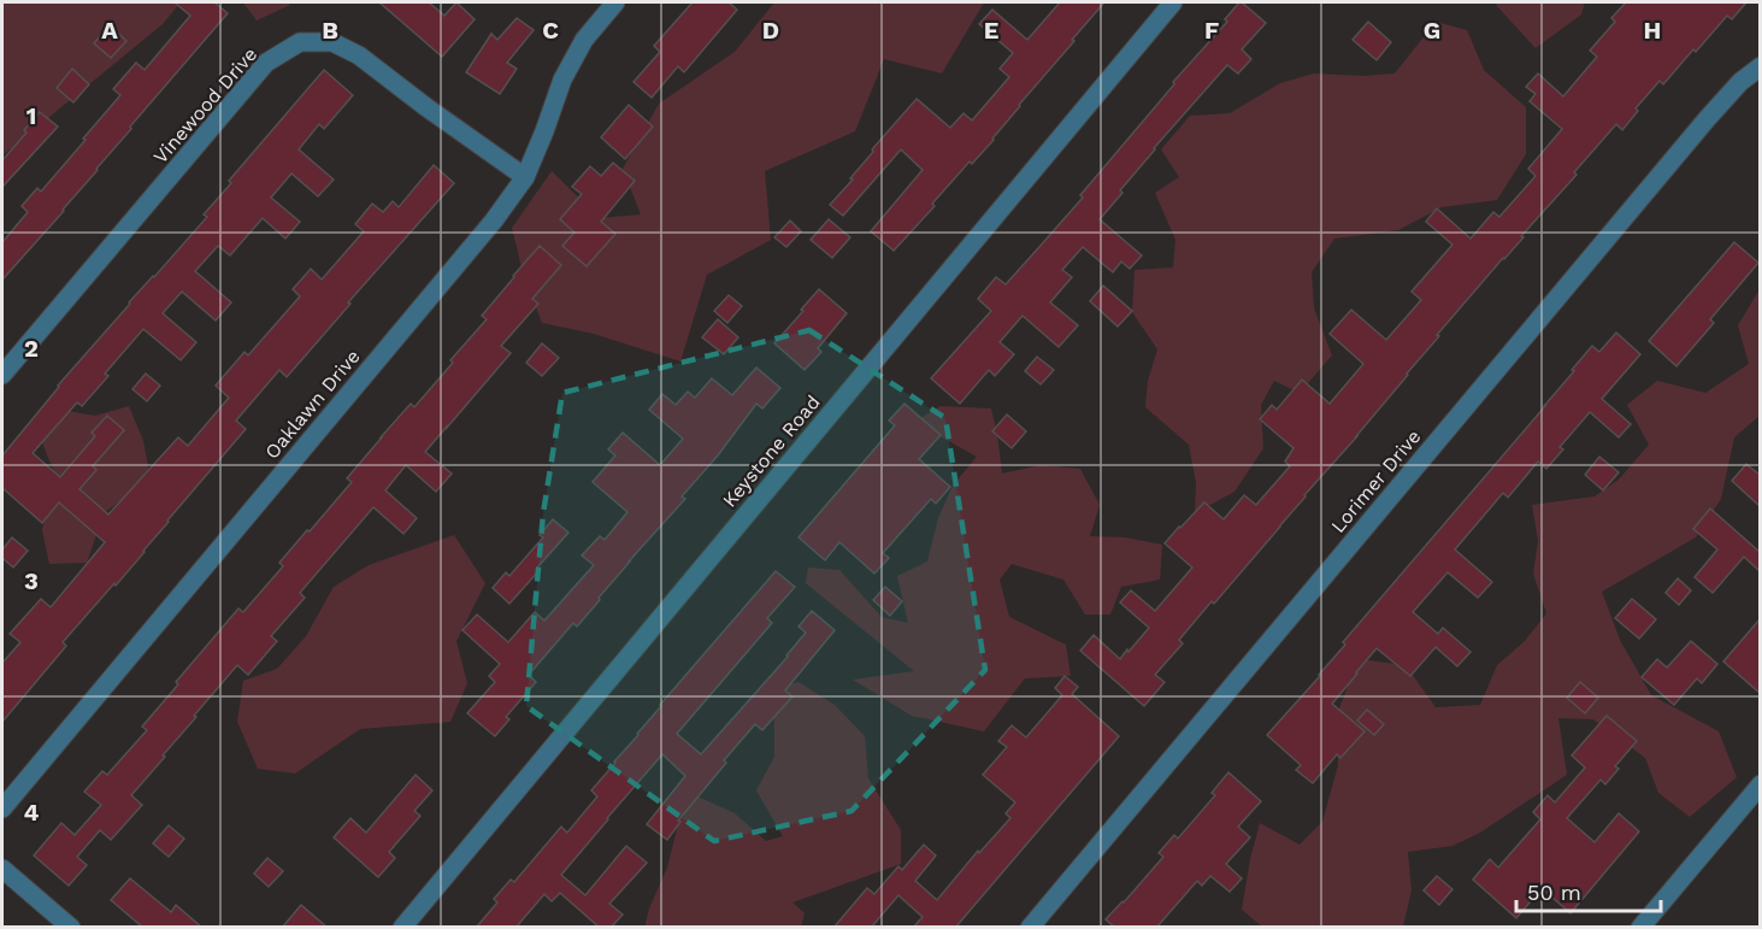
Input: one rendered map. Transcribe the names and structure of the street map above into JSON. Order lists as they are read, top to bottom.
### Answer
{
  "streets": {
    "street": [
      "Vinewood Drive",
      "Oaklawn Drive",
      "Keystone Road",
      "Lorimer Drive"
    ]
  },
  "crossings": [
    ["Vinewood Drive", "Oaklawn Drive"]
  ],
  "scale_bar": "50 m",
  "grid": {
    "columns": [
      "A",
      "B",
      "C",
      "D",
      "E",
      "F",
      "G",
      "H"
    ],
    "rows": [
      "1",
      "2",
      "3",
      "4"
    ]
  }
}
